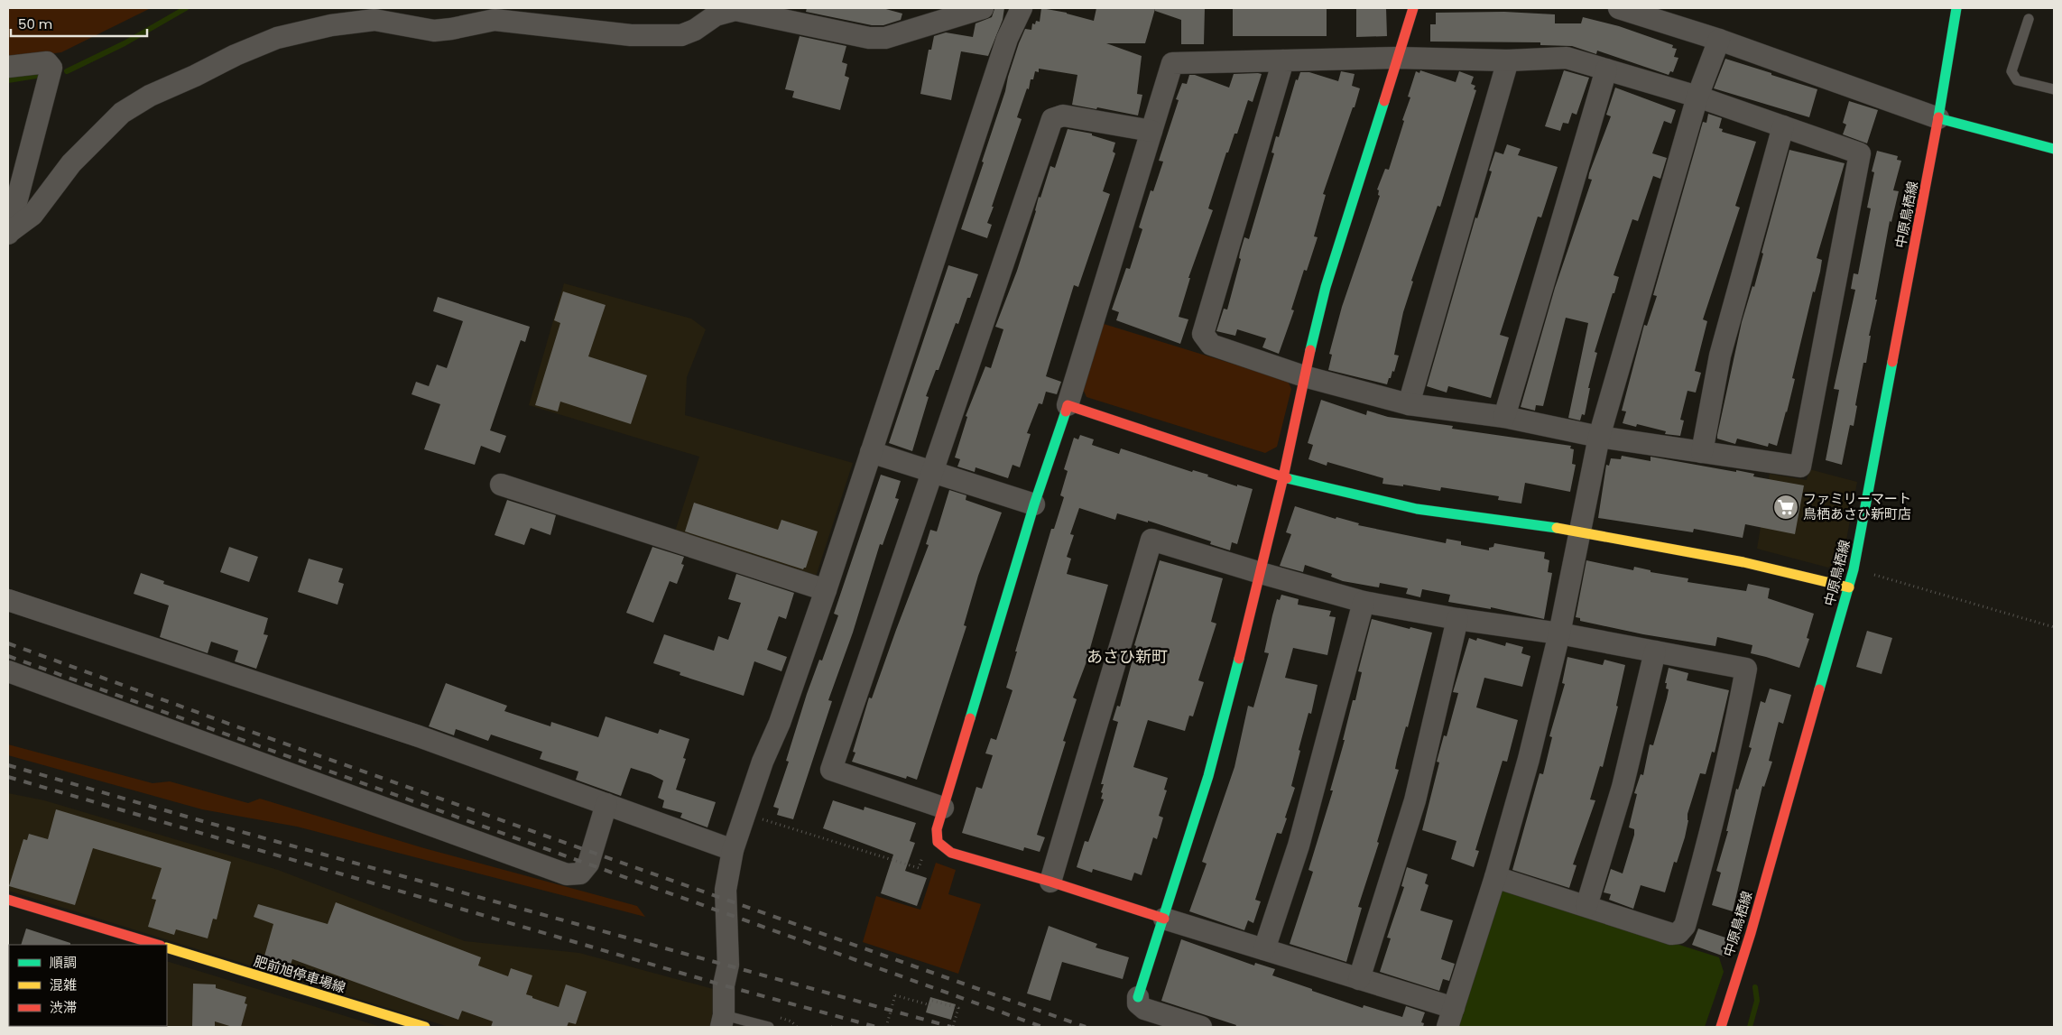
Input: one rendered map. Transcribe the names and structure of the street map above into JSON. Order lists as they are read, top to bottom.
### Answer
{
  "streets": {
    "street": ["中原鳥栖線", "肥前旭停車場線"]
  },
  "districts": ["あさひ新町"],
  "places": {
    "supermarket": ["ファミリーマート 鳥栖あさひ新町店"]
  },
  "legend": ["順調", "混雑", "渋滞"],
  "scale_bar": "50 m"
}
